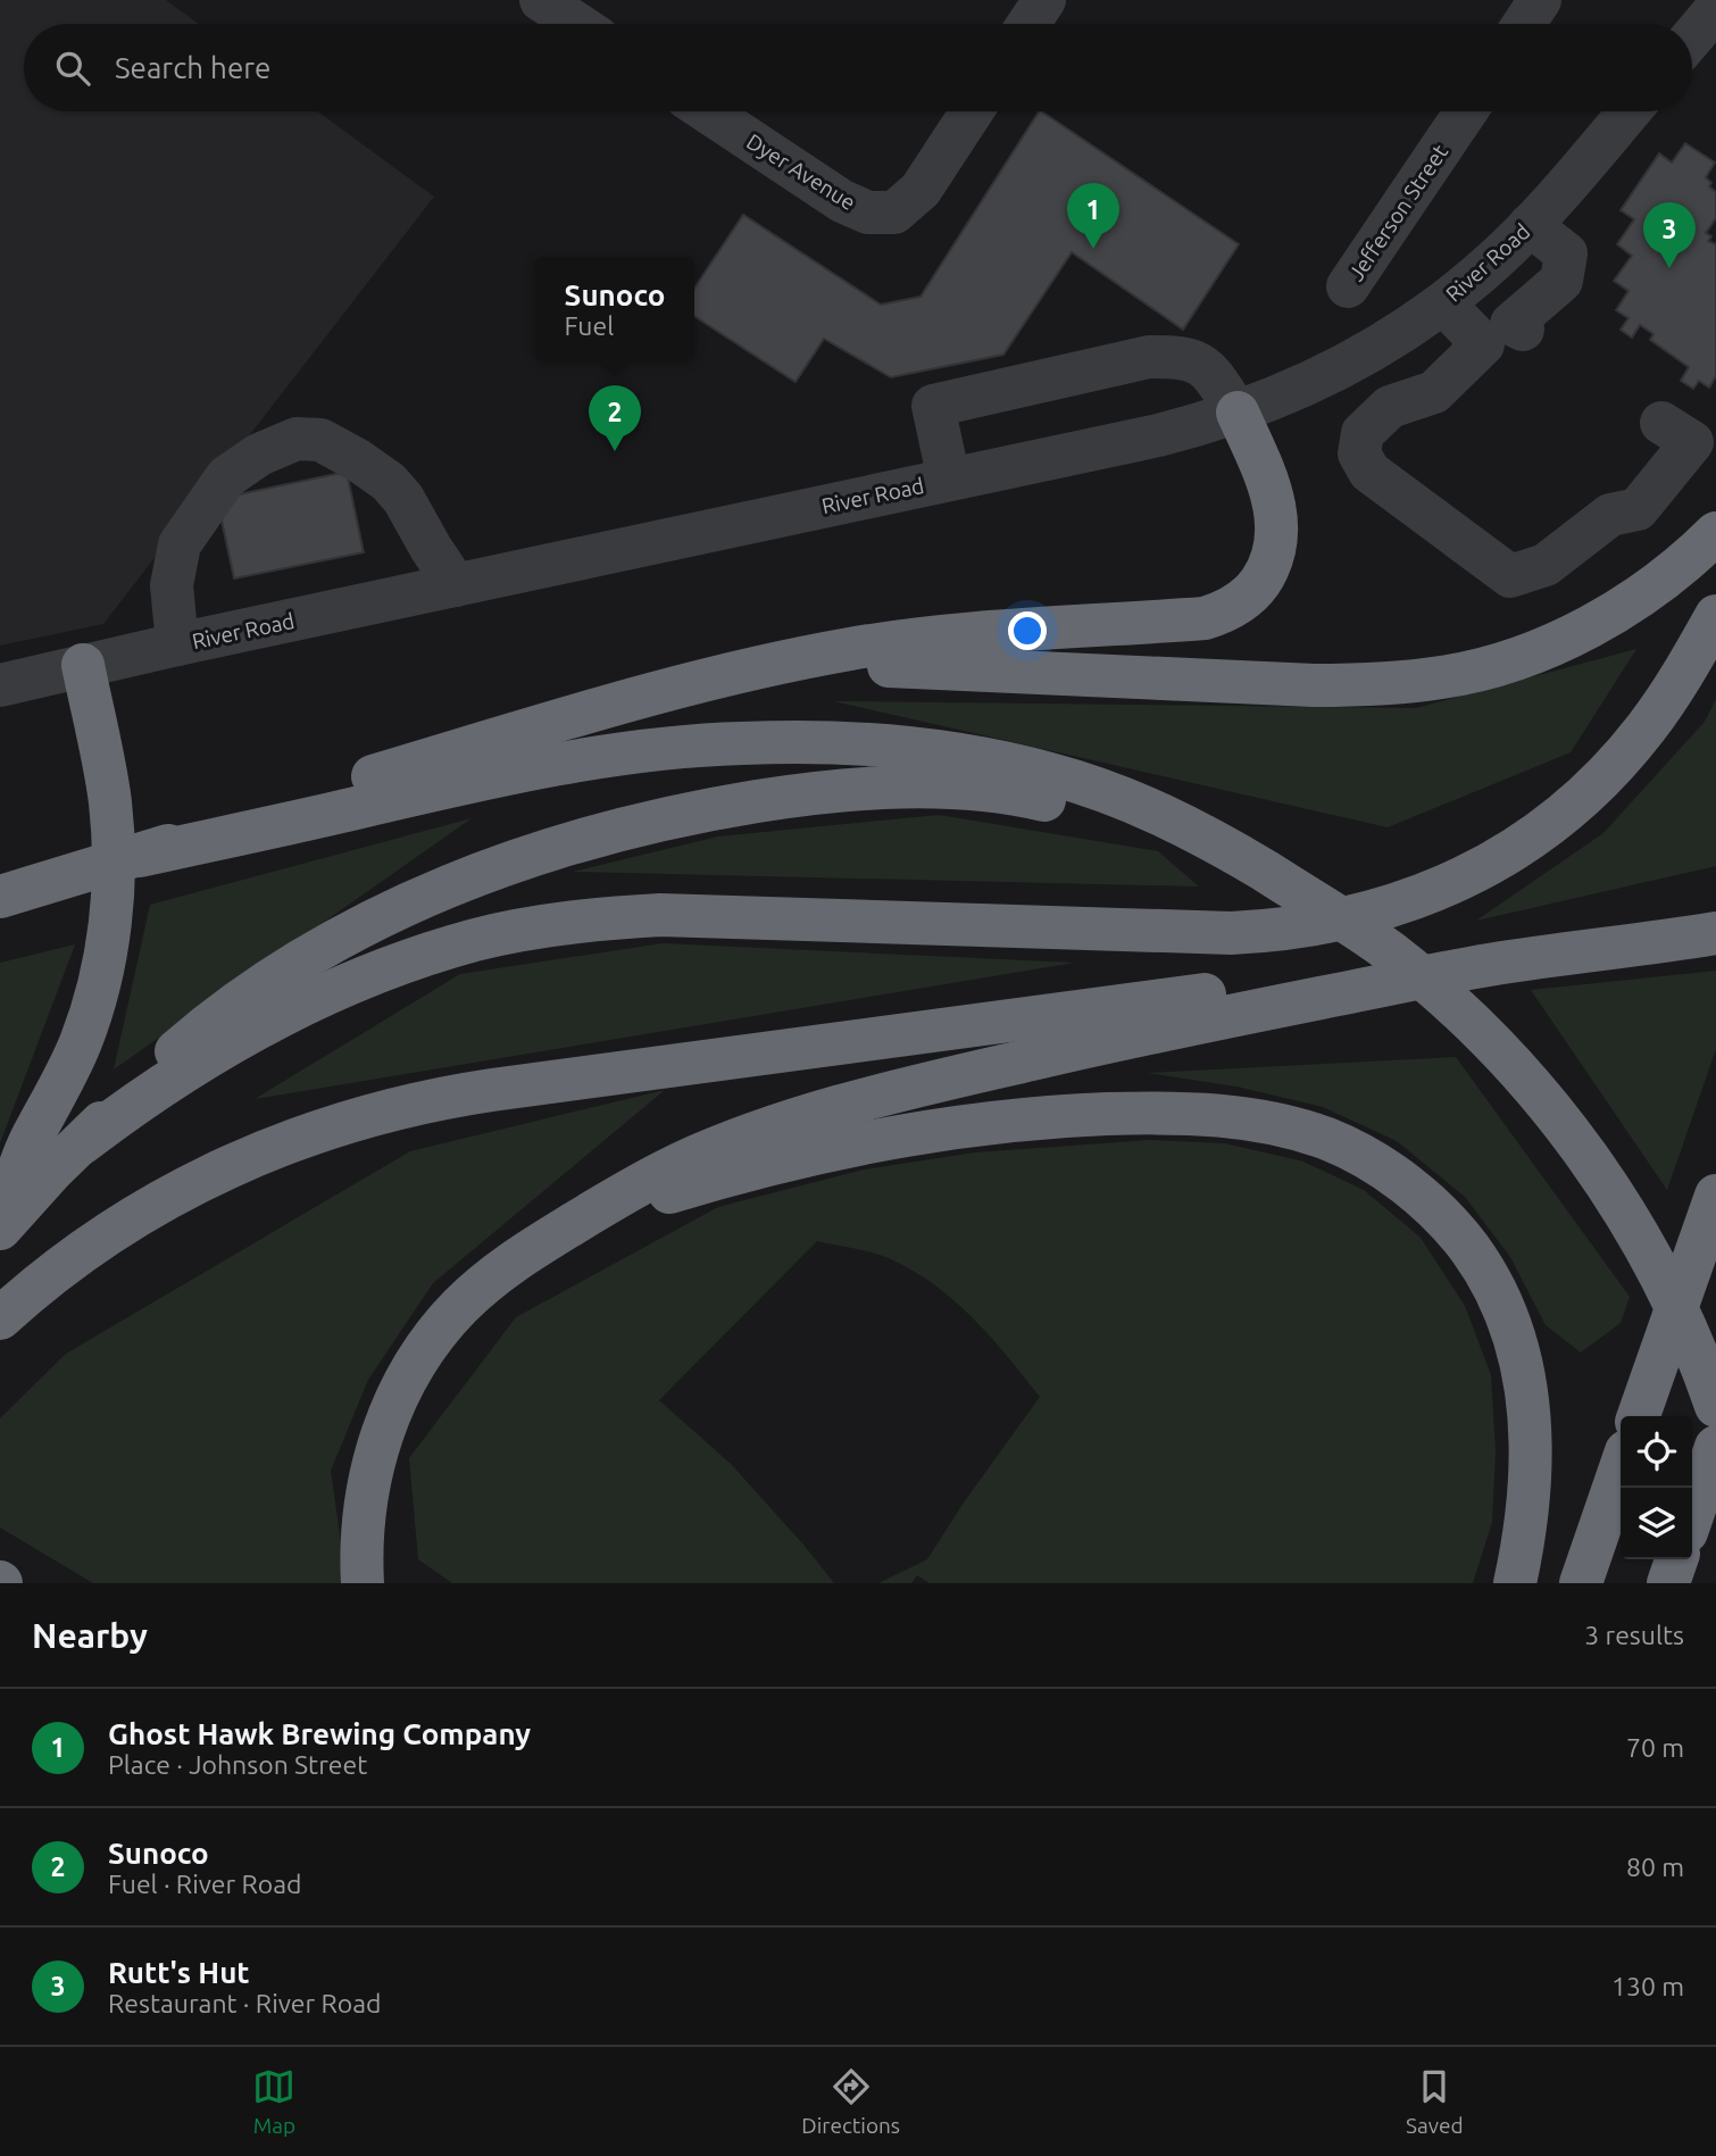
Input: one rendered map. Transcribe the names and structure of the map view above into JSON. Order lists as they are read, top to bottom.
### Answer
{
  "streets": {
    "street": ["Dyer Avenue", "Jefferson Street", "River Road"]
  },
  "page": {
    "search": "Search here",
    "pins": ["1", "3", "2"],
    "popup": ["Sunoco", "Fuel"],
    "heading": ["Nearby", "3 results"],
    "list": [
      {
        "mark": "1",
        "name": "Ghost Hawk Brewing Company",
        "note": "Place · Johnson Street",
        "value": "70 m"
      },
      {
        "mark": "2",
        "name": "Sunoco",
        "note": "Fuel · River Road",
        "value": "80 m"
      },
      {
        "mark": "3",
        "name": "Rutt's Hut",
        "note": "Restaurant · River Road",
        "value": "130 m"
      }
    ],
    "nav": ["Map", "Directions", "Saved"]
  }
}
